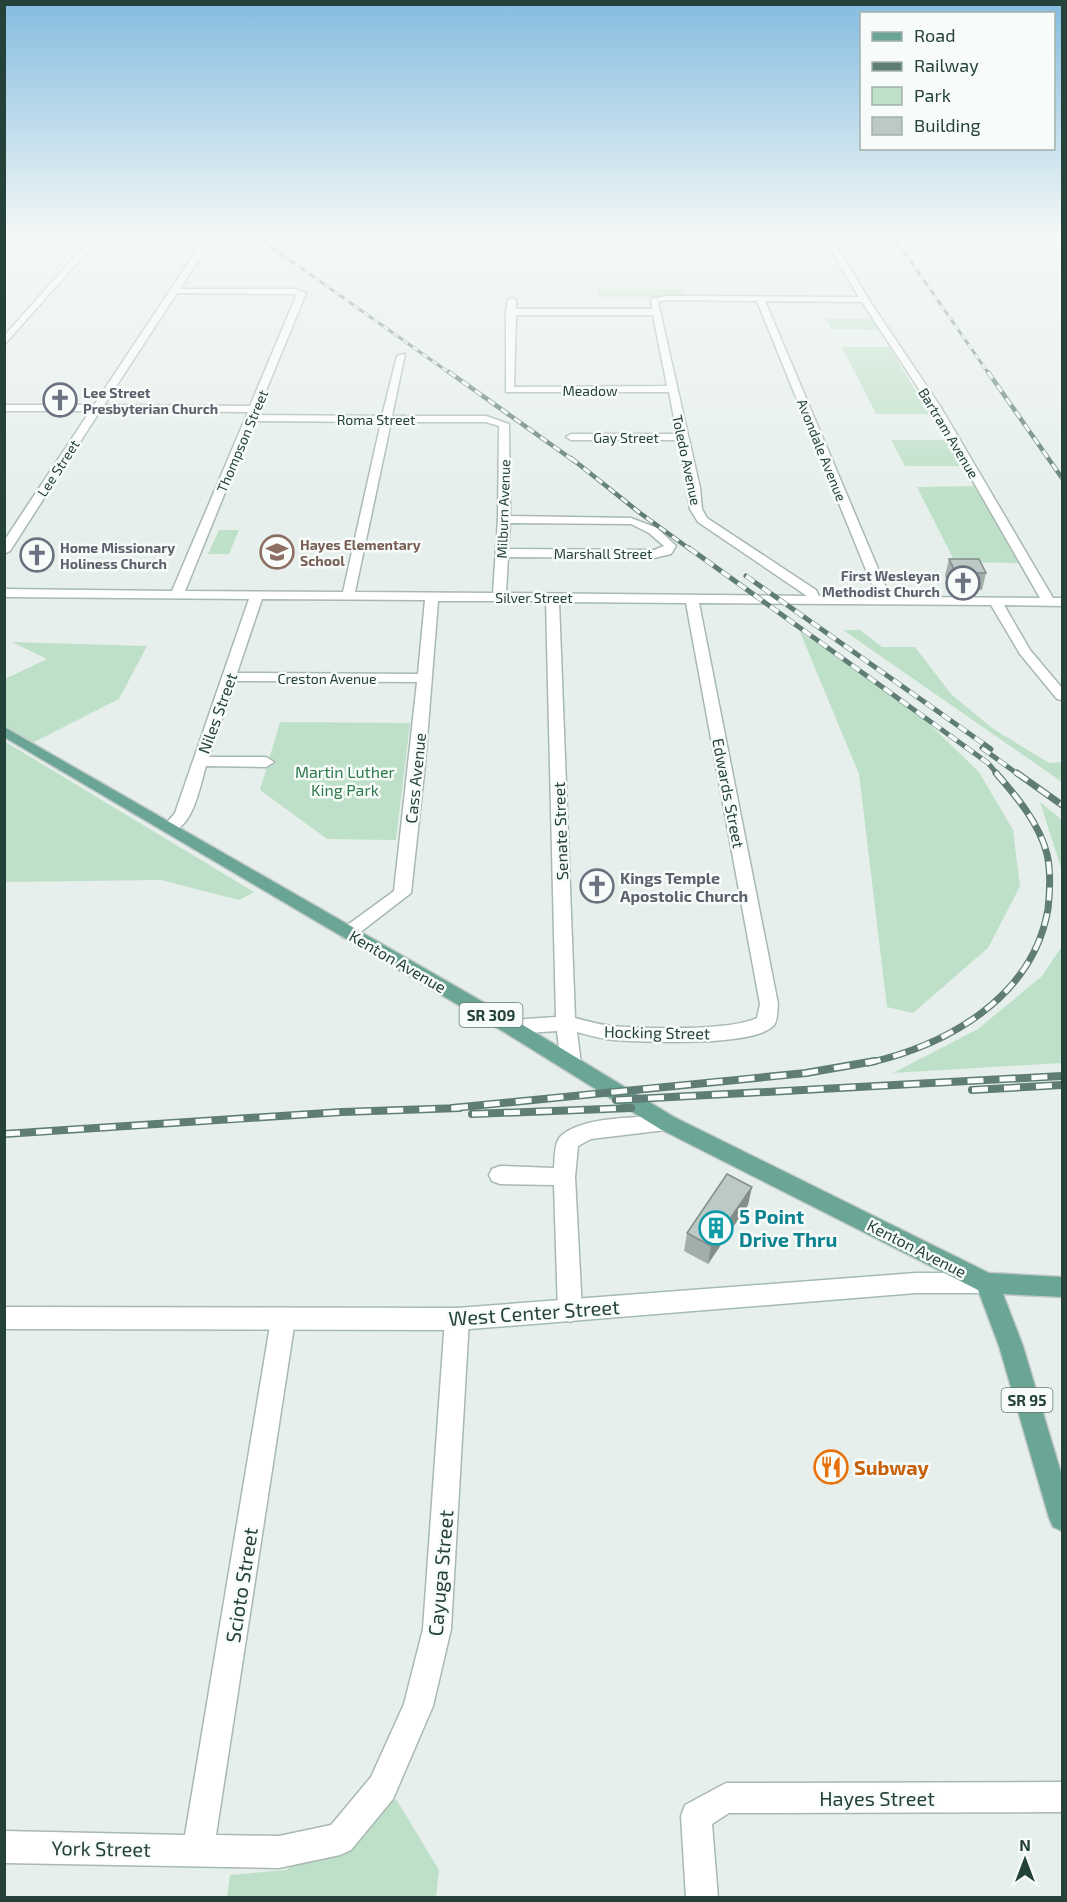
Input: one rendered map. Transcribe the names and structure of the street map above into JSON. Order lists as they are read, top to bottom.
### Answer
{
  "streets": {
    "main road": [
      "Kenton Avenue",
      "SR 309",
      "West Center Street",
      "SR 95"
    ],
    "street": [
      "Meadow",
      "Roma Street",
      "Bartram Avenue",
      "Gay Street",
      "Thompson Street",
      "Avondale Avenue",
      "Toledo Avenue",
      "Lee Street",
      "Milburn Avenue",
      "Marshall Street",
      "Silver Street",
      "Creston Avenue",
      "Niles Street",
      "Cass Avenue",
      "Edwards Street",
      "Senate Street",
      "Hocking Street",
      "Cayuga Street",
      "Scioto Street",
      "Hayes Street",
      "York Street"
    ]
  },
  "crossings": [
    ["Meadow", "Toledo Avenue"],
    ["Roma Street", "Thompson Street"],
    ["Roma Street", "Lee Street"],
    ["Roma Street", "Milburn Avenue"],
    ["Bartram Avenue", "Silver Street"],
    ["Gay Street", "Toledo Avenue"],
    ["Thompson Street", "Silver Street"],
    ["Avondale Avenue", "Silver Street"],
    ["Toledo Avenue", "Silver Street"],
    ["Milburn Avenue", "Marshall Street"],
    ["Milburn Avenue", "Silver Street"],
    ["Silver Street", "Niles Street"],
    ["Silver Street", "Cass Avenue"],
    ["Silver Street", "Edwards Street"],
    ["Silver Street", "Senate Street"],
    ["Creston Avenue", "Niles Street"],
    ["Creston Avenue", "Cass Avenue"],
    ["Niles Street", "Kenton Avenue"],
    ["Cass Avenue", "Kenton Avenue"],
    ["Edwards Street", "Hocking Street"],
    ["Senate Street", "Kenton Avenue"],
    ["Senate Street", "Hocking Street"],
    ["Kenton Avenue", "Hocking Street"],
    ["Kenton Avenue", "West Center Street"],
    ["Kenton Avenue", "SR 95"],
    ["West Center Street", "SR 95"],
    ["West Center Street", "Cayuga Street"],
    ["West Center Street", "Scioto Street"],
    ["Cayuga Street", "Scioto Street"],
    ["Cayuga Street", "York Street"],
    ["Scioto Street", "York Street"]
  ],
  "parks": ["Martin Luther King Park"],
  "places": {
    "church": [
      "Lee Street Presbyterian Church",
      "Home Missionary Holiness Church",
      "First Wesleyan Methodist Church",
      "Kings Temple Apostolic Church"
    ],
    "school or university": ["Hayes Elementary School"],
    "building": ["5 Point Drive Thru"],
    "restaurant": ["Subway"]
  },
  "legend": [
    "Road",
    "Railway",
    "Park",
    "Building"
  ],
  "north": "top"
}
